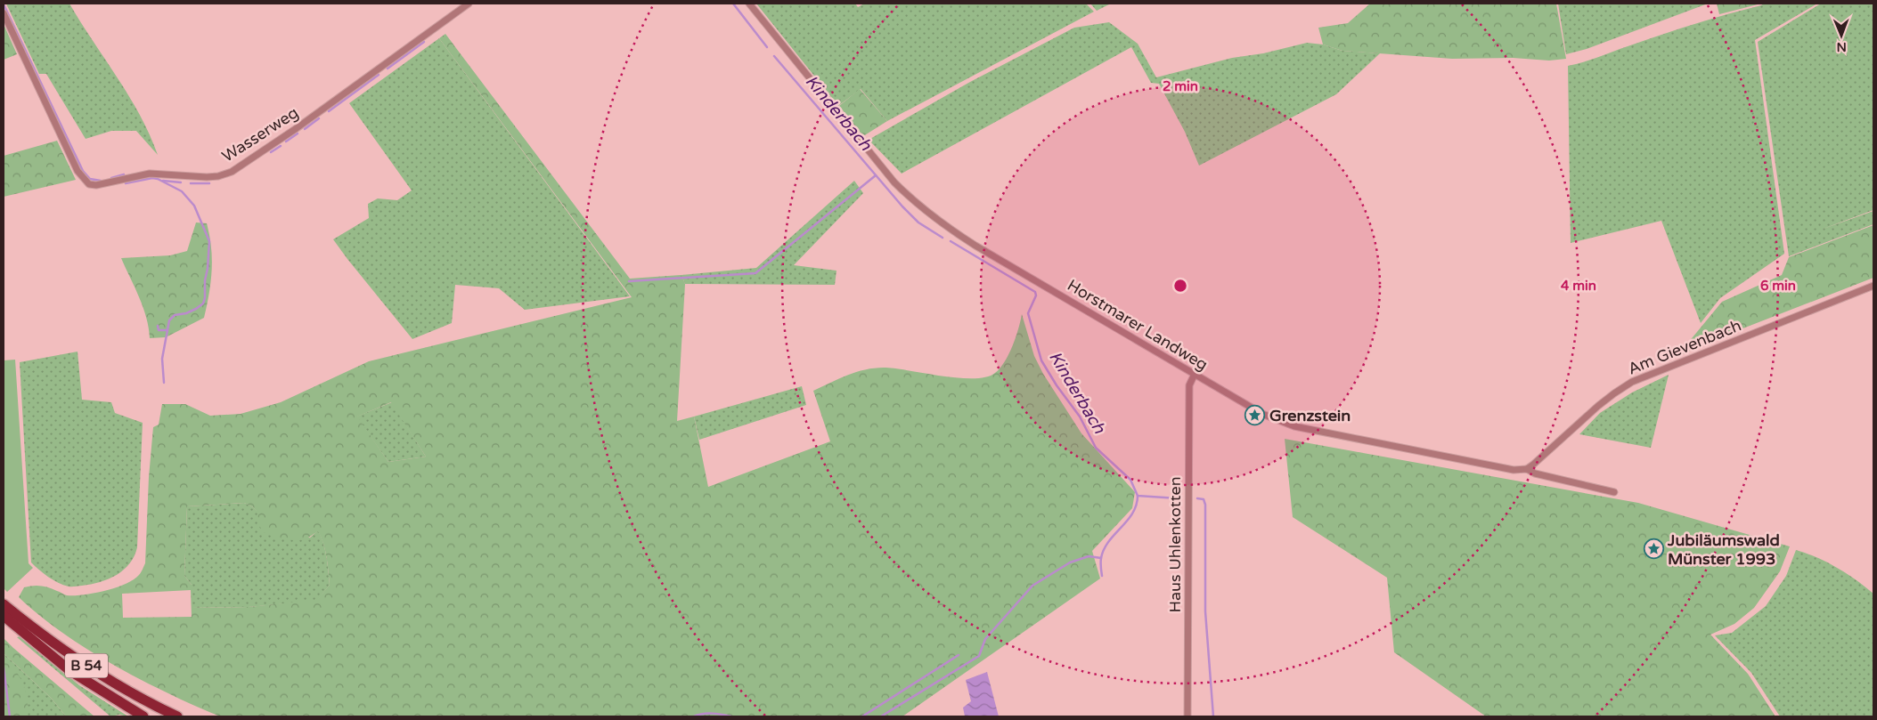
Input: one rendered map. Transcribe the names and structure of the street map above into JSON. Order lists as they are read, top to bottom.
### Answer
{
  "streets": {
    "main road": ["B 54"],
    "street": [
      "Wasserweg",
      "Horstmarer Landweg",
      "Am Gievenbach",
      "Haus Uhlenkotten"
    ]
  },
  "crossings": [
    ["Horstmarer Landweg", "Am Gievenbach"],
    ["Horstmarer Landweg", "Haus Uhlenkotten"]
  ],
  "water": ["Kinderbach"],
  "places": {
    "place": ["Grenzstein", "Jubiläumswald Münster 1993"]
  },
  "north": "bottom",
  "rings": ["2 min", "4 min", "6 min"]
}
